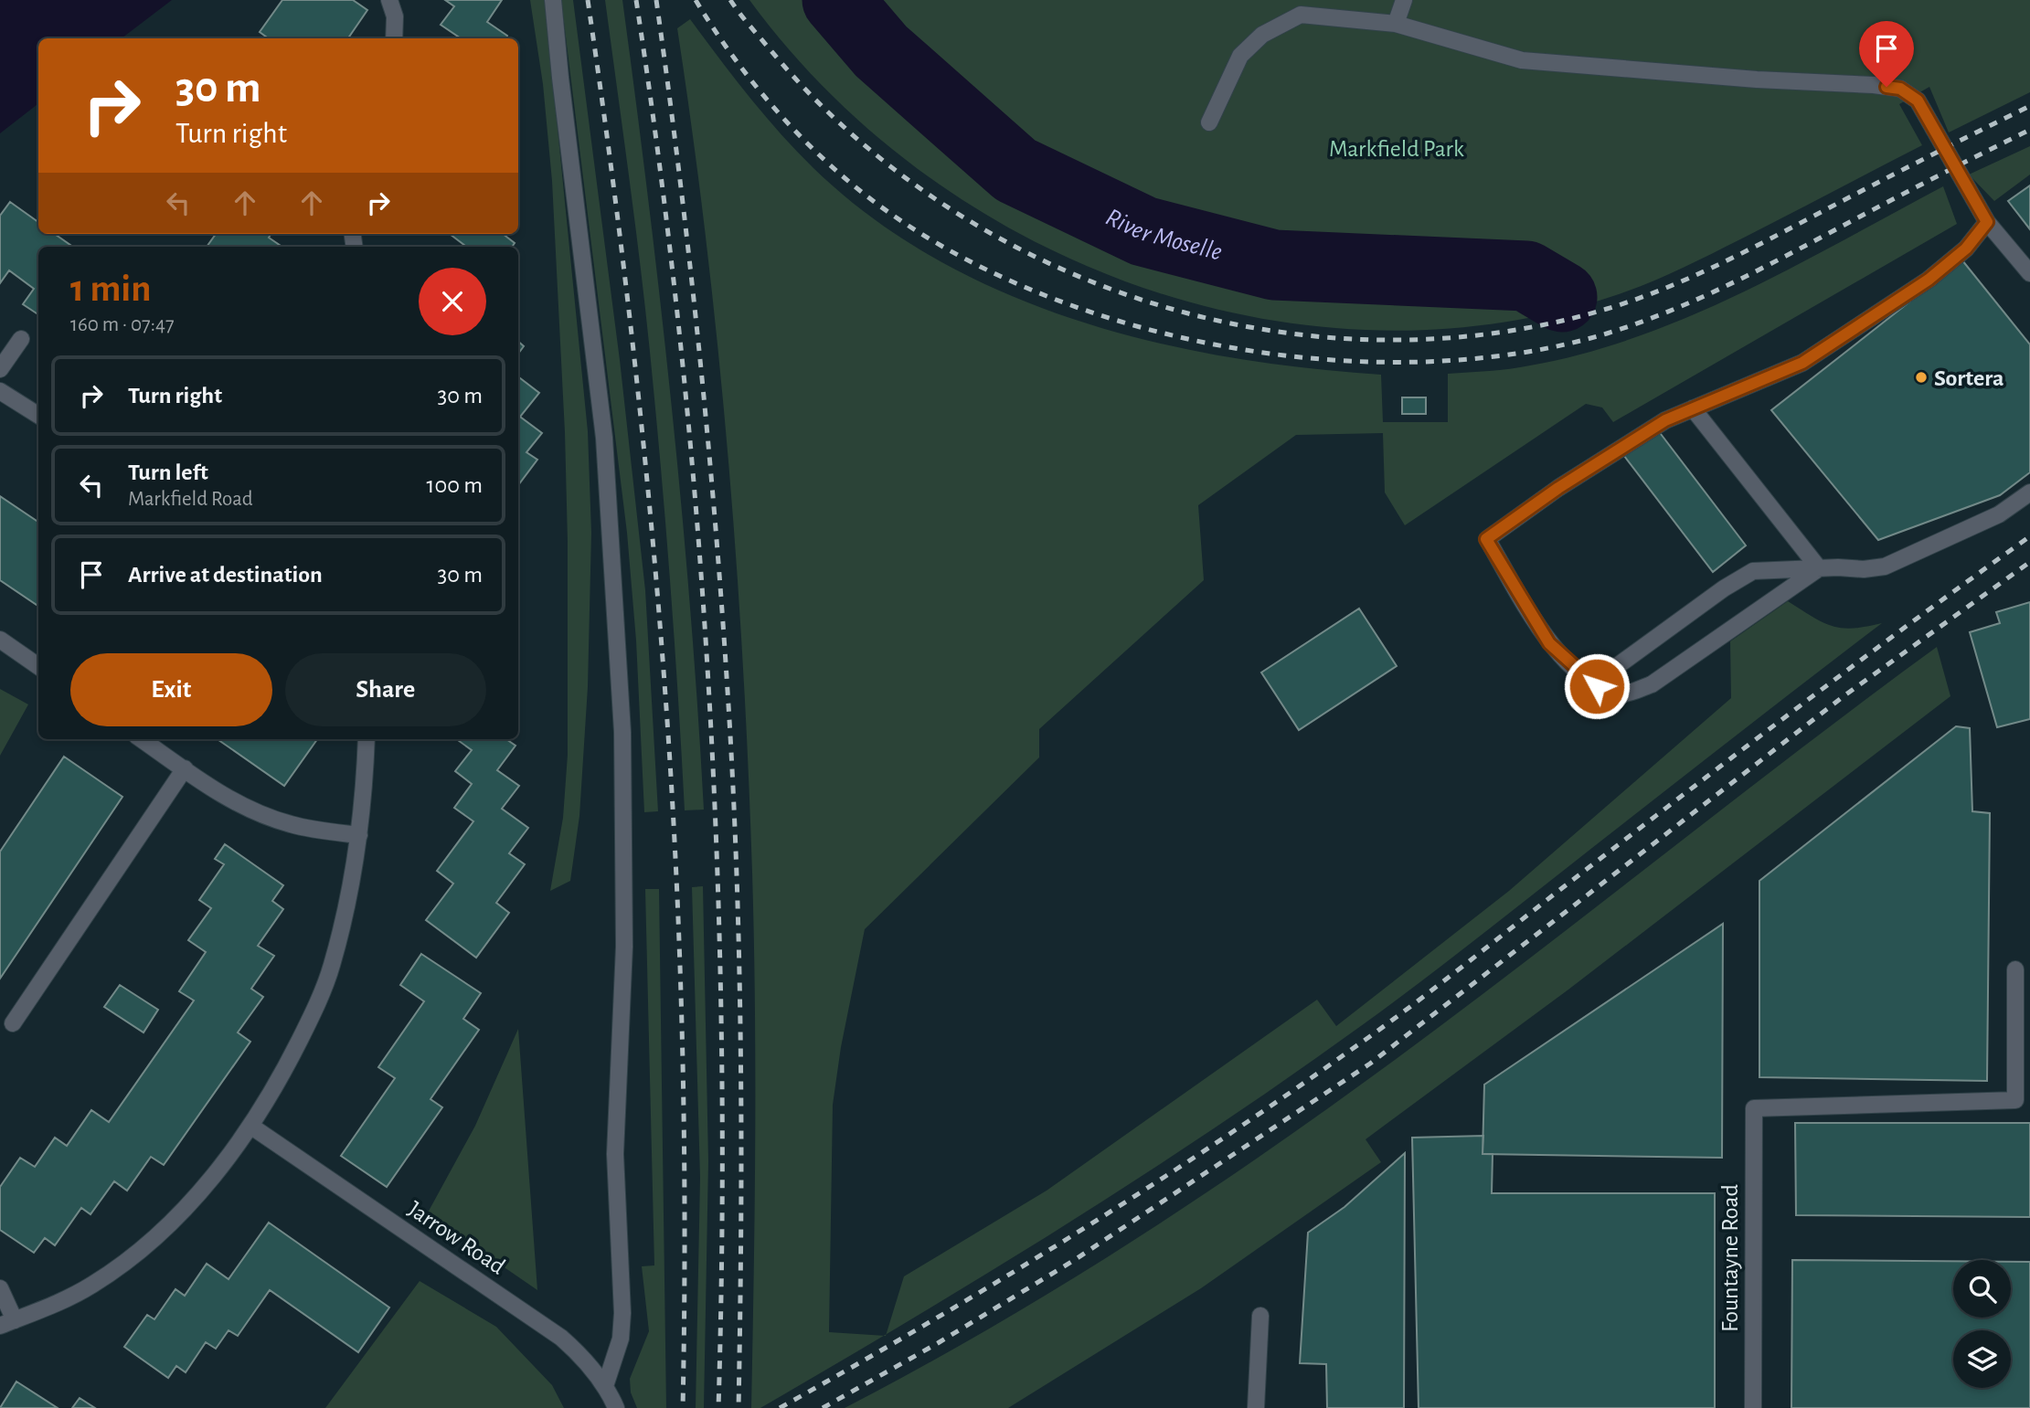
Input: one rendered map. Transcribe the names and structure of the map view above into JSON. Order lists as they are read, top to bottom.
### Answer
{
  "streets": {
    "street": ["Jarrow Road", "Fountayne Road"]
  },
  "water": ["River Moselle"],
  "parks": ["Markfield Park"],
  "places": ["Sortera"],
  "page": {
    "turn": ["30 m", "Turn right"],
    "heading": ["1 min", "160 m · 07:47"],
    "list": [
      {
        "name": "Turn right",
        "value": "30 m"
      },
      {
        "name": "Turn left",
        "note": "Markfield Road",
        "value": "100 m"
      },
      {
        "name": "Arrive at destination",
        "value": "30 m"
      }
    ],
    "buttons": ["Exit", "Share"]
  }
}
